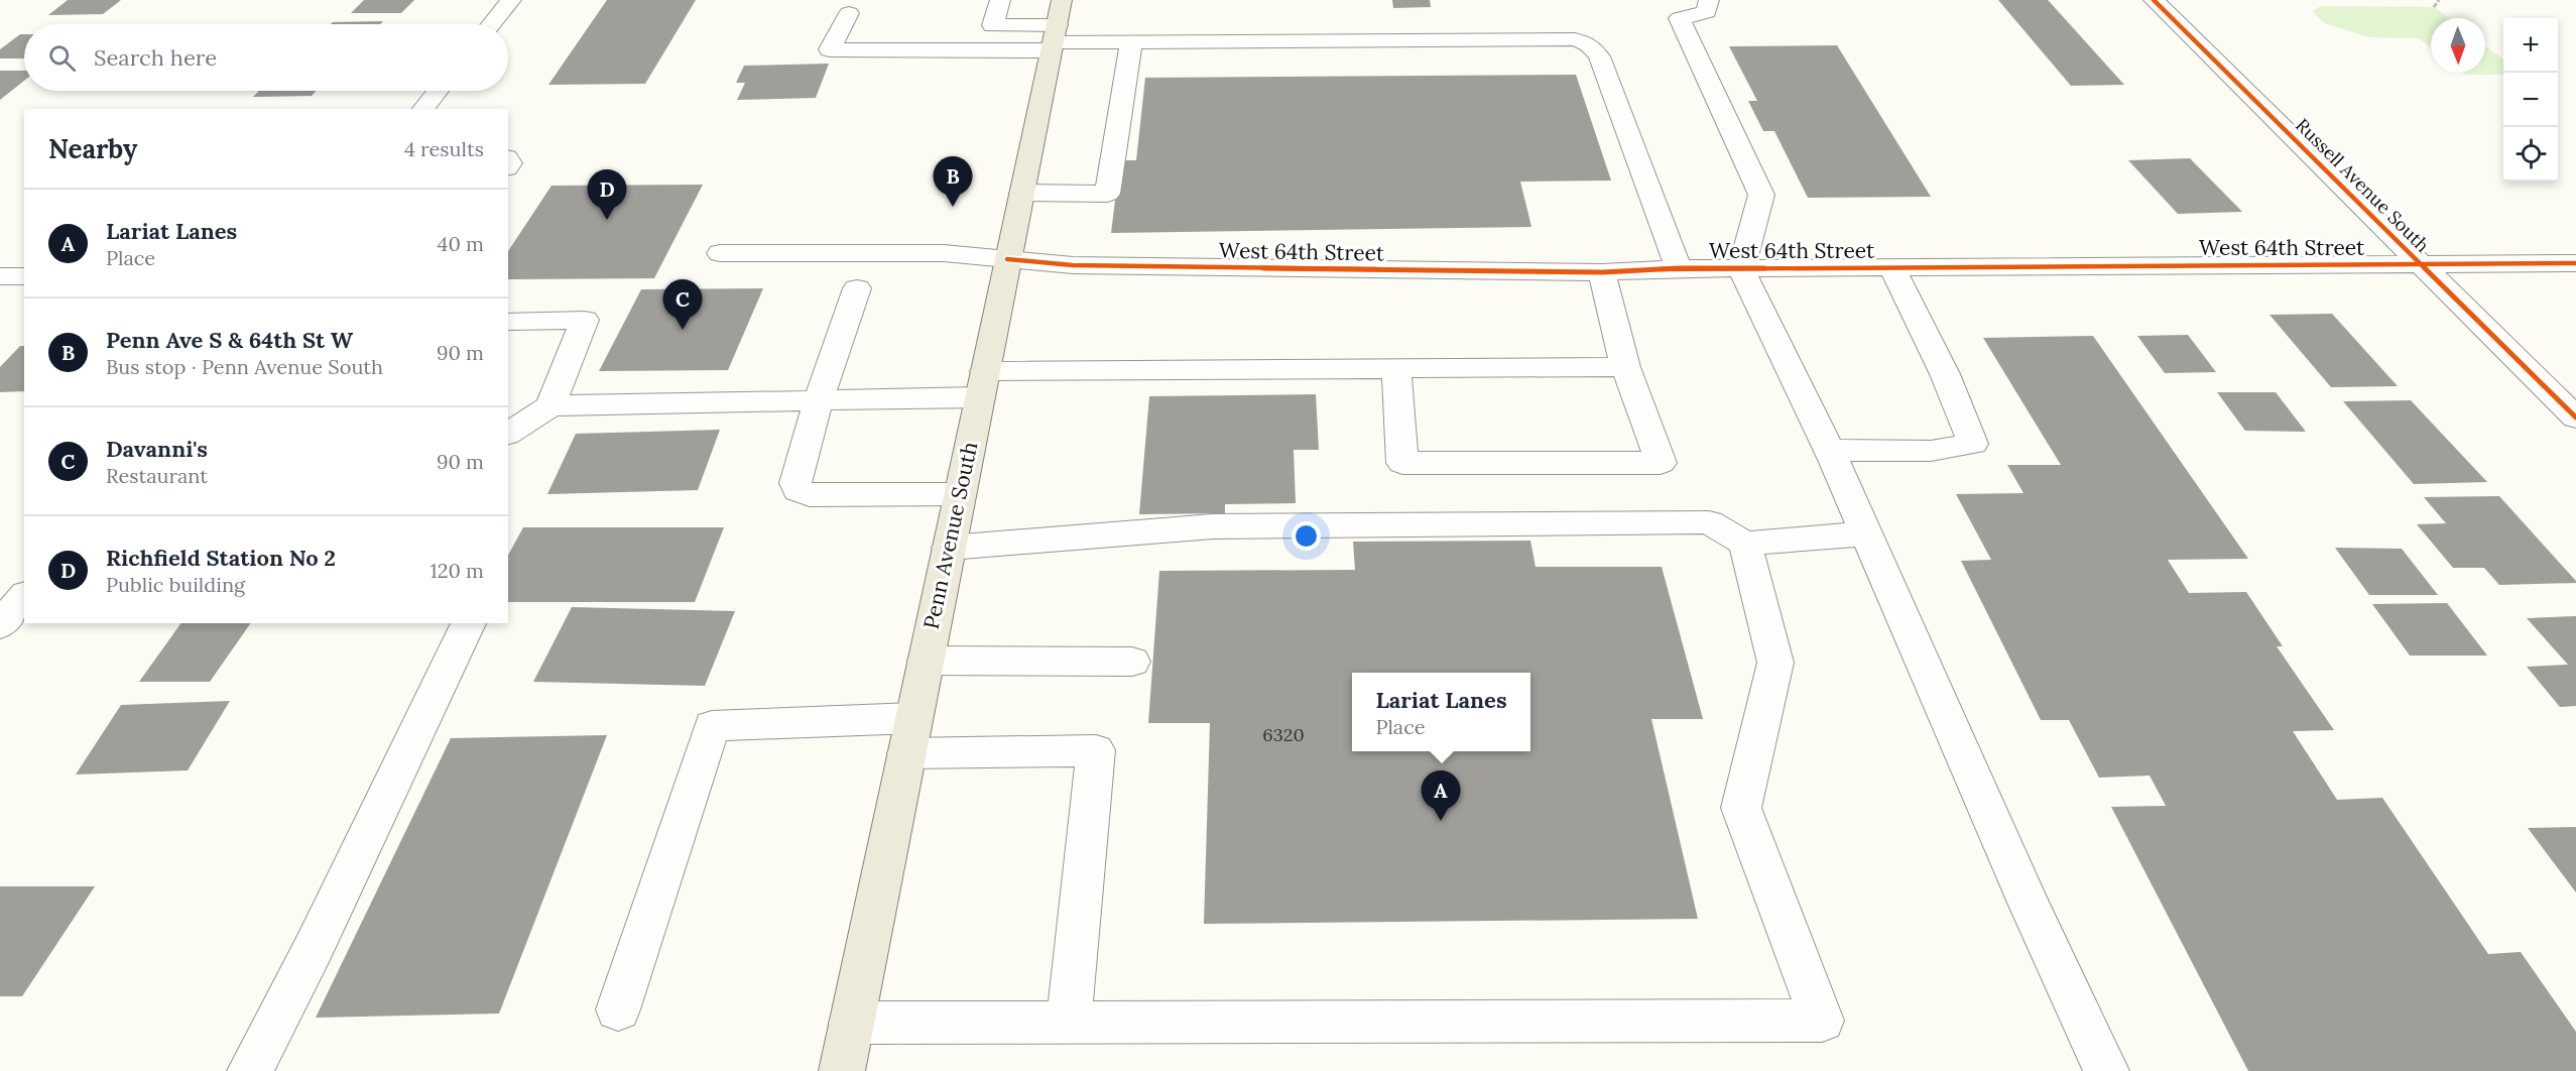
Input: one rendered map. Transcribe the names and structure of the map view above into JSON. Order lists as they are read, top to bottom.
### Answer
{
  "streets": {
    "main road": ["Penn Avenue South"],
    "street": ["Russell Avenue South", "West 64th Street"]
  },
  "crossings": [
    ["Russell Avenue South", "West 64th Street"],
    ["West 64th Street", "Penn Avenue South"]
  ],
  "house_numbers": ["6320"],
  "north": "bottom",
  "page": {
    "map_buttons": ["+", "−"],
    "search": "Search here",
    "heading": ["Nearby", "4 results"],
    "pins": [
      "B",
      "D",
      "C",
      "A"
    ],
    "list": [
      {
        "mark": "A",
        "name": "Lariat Lanes",
        "note": "Place",
        "value": "40 m"
      },
      {
        "mark": "B",
        "name": "Penn Ave S & 64th St W",
        "note": "Bus stop · Penn Avenue South",
        "value": "90 m"
      },
      {
        "mark": "C",
        "name": "Davanni's",
        "note": "Restaurant",
        "value": "90 m"
      },
      {
        "mark": "D",
        "name": "Richfield Station No 2",
        "note": "Public building",
        "value": "120 m"
      }
    ],
    "popup": ["Lariat Lanes", "Place"]
  }
}
